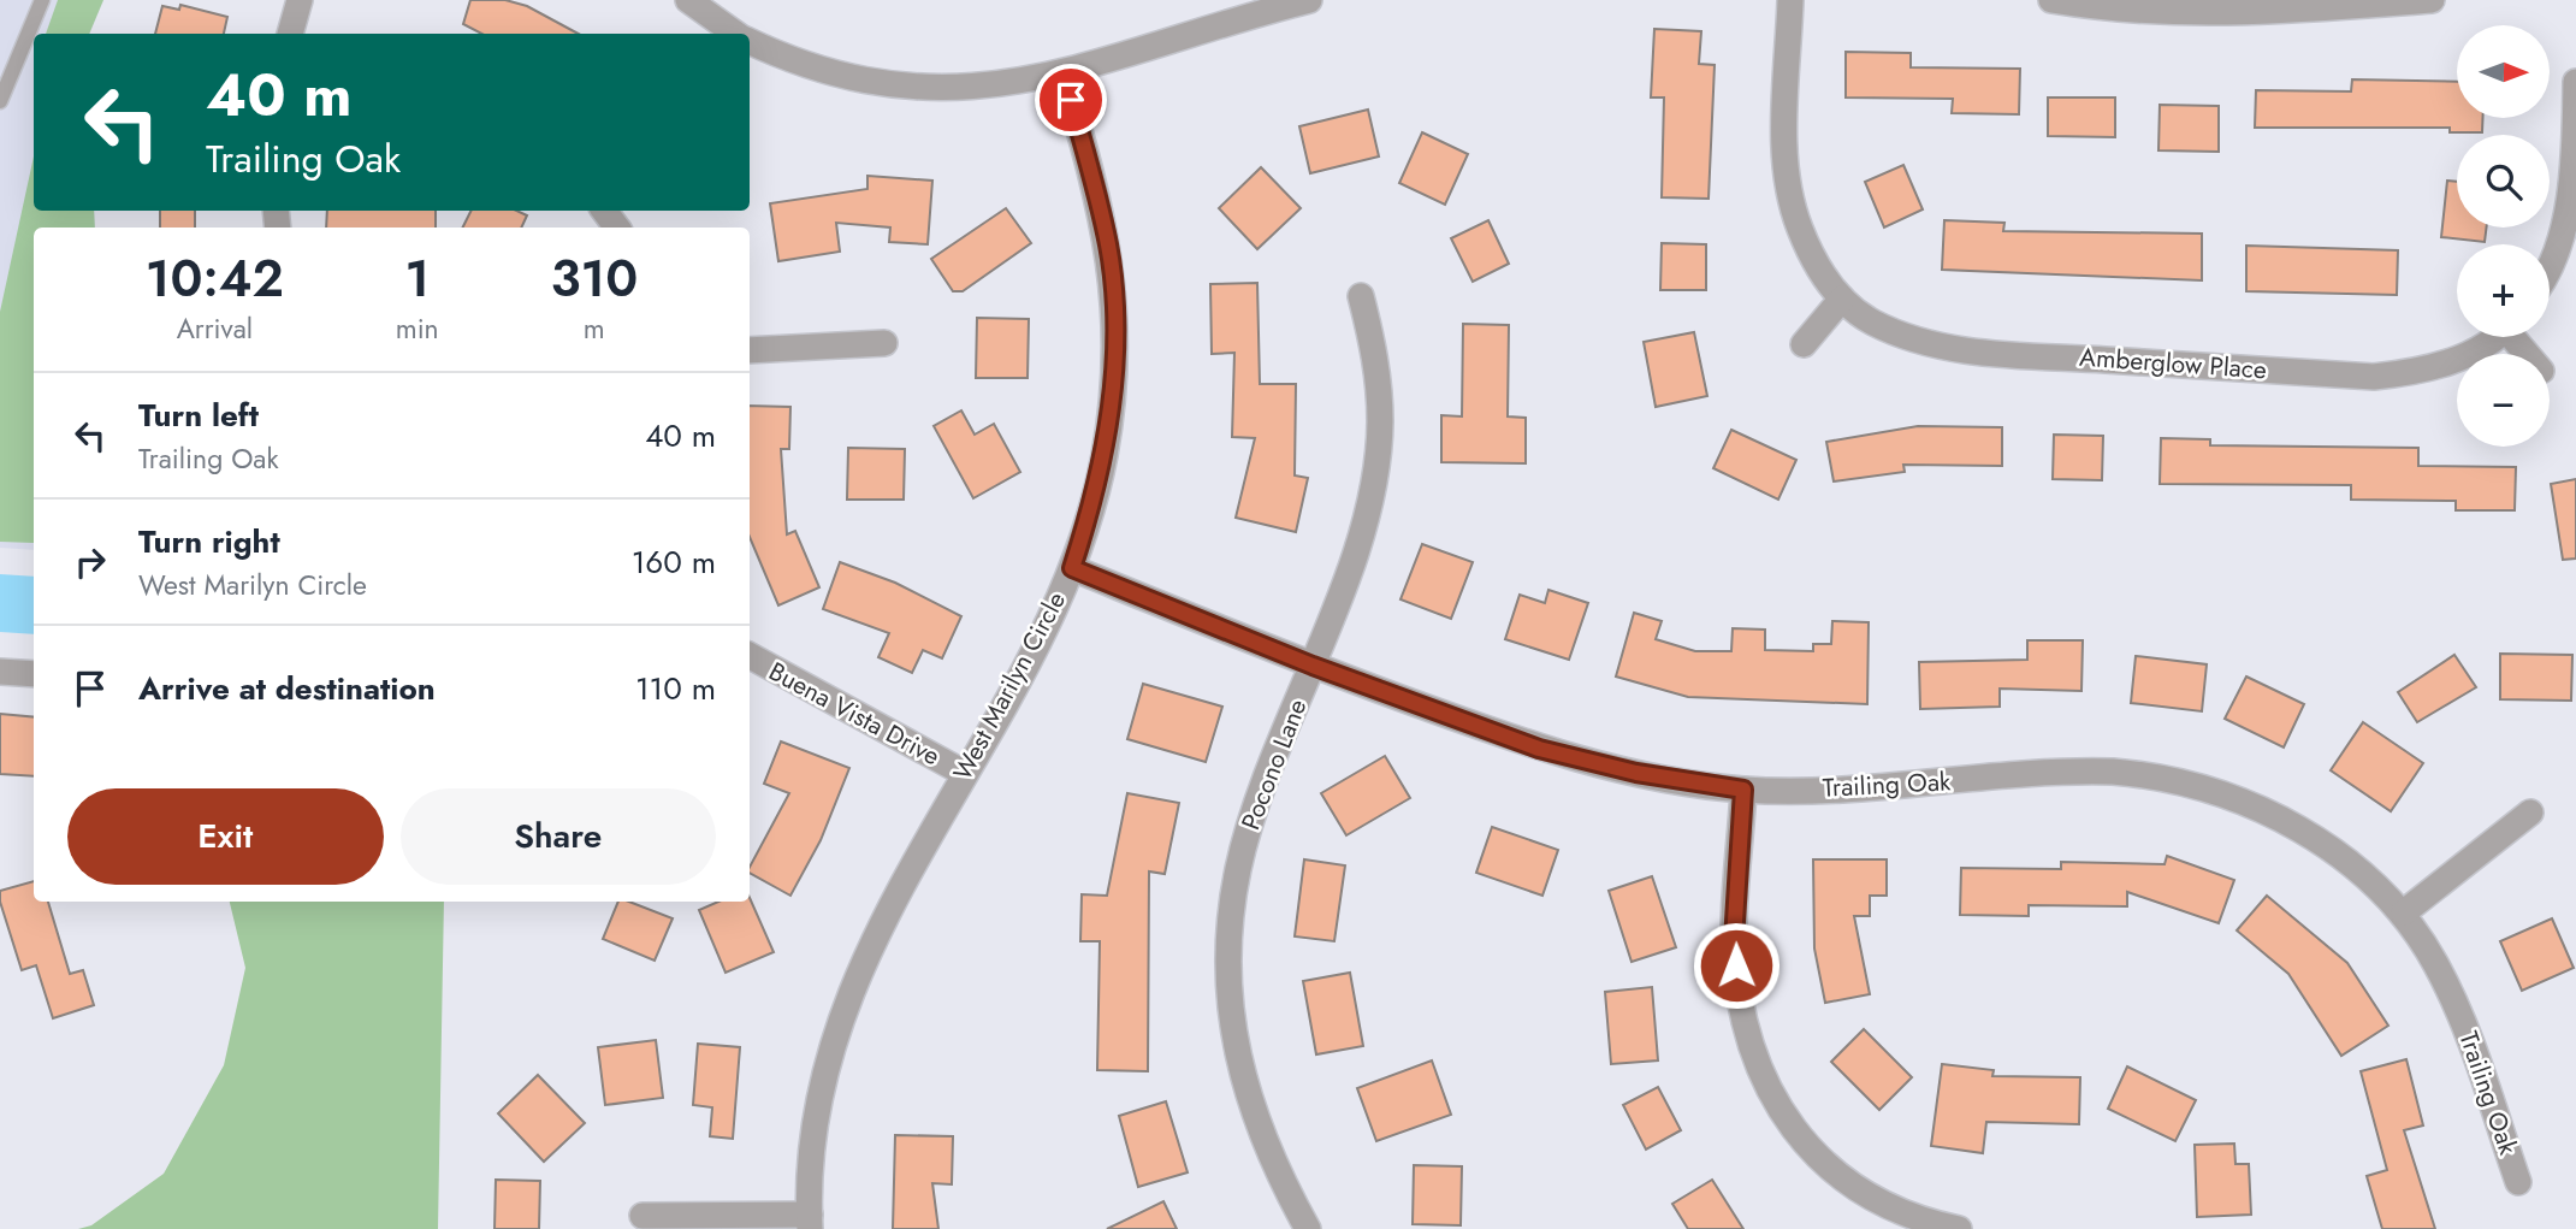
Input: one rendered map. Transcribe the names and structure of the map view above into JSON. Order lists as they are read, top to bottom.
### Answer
{
  "streets": {
    "street": [
      "Amberglow Place",
      "West Marilyn Circle",
      "Buena Vista Drive",
      "Pocono Lane",
      "Trailing Oak"
    ]
  },
  "crossings": [
    ["West Marilyn Circle", "Buena Vista Drive"],
    ["West Marilyn Circle", "Trailing Oak"],
    ["Pocono Lane", "Trailing Oak"]
  ],
  "north": "right",
  "page": {
    "map_buttons": ["+", "−"],
    "turn": ["40 m", "Trailing Oak"],
    "eta": [
      "10:42",
      "Arrival",
      "1",
      "min",
      "310",
      "m"
    ],
    "list": [
      {
        "name": "Turn left",
        "note": "Trailing Oak",
        "value": "40 m"
      },
      {
        "name": "Turn right",
        "note": "West Marilyn Circle",
        "value": "160 m"
      },
      {
        "name": "Arrive at destination",
        "value": "110 m"
      }
    ],
    "buttons": ["Exit", "Share"]
  }
}
